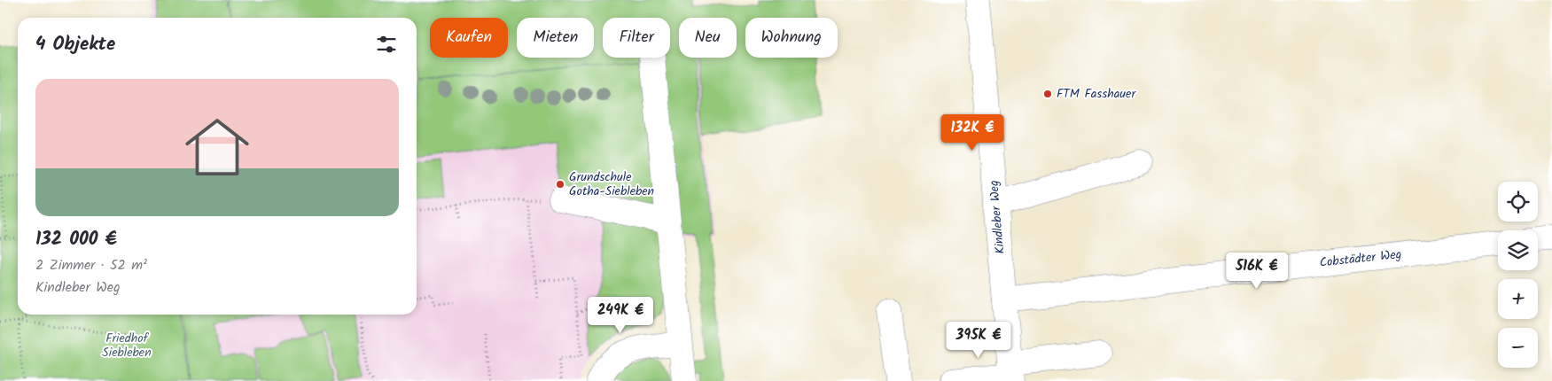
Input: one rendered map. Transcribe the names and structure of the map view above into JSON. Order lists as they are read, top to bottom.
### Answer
{
  "streets": {
    "street": ["Kindleber Weg", "Cobstädter Weg"]
  },
  "crossings": [
    ["Kindleber Weg", "Cobstädter Weg"]
  ],
  "parks": ["Friedhof Siebleben"],
  "places": ["FTM Fasshauer", "Grundschule Gotha-Siebleben"],
  "page": {
    "chip": [
      "Kaufen",
      "Mieten",
      "Filter",
      "Neu",
      "Wohnung"
    ],
    "heading": "4 Objekte",
    "list": [
      {
        "name": "132 000 €",
        "note": "2 Zimmer · 52 m² · Kindleber Weg"
      }
    ],
    "price": [
      "132K €",
      "516K €",
      "249K €",
      "395K €"
    ],
    "map_buttons": ["+", "−"]
  }
}
